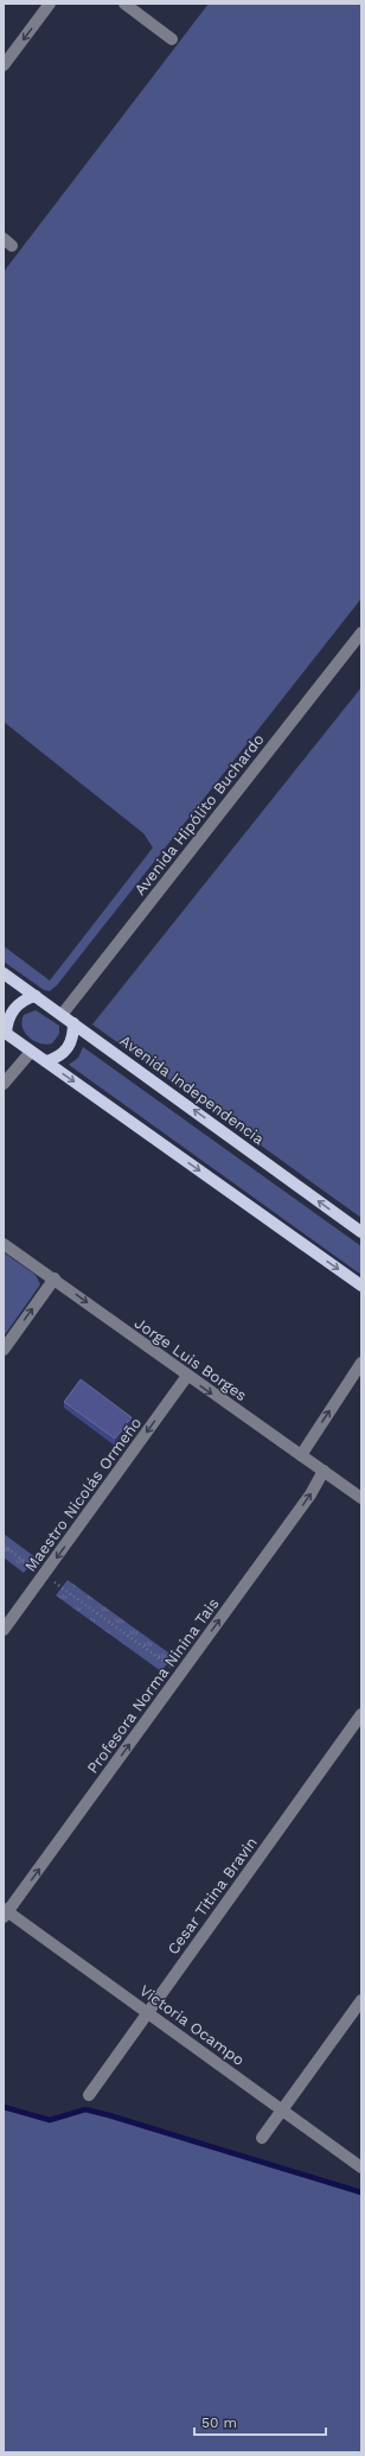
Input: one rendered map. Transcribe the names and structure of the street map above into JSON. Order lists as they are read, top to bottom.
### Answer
{
  "streets": {
    "main road": ["Avenida Independencia"],
    "street": [
      "Avenida Hipólito Buchardo",
      "Jorge Luis Borges",
      "Maestro Nicolás Ormeño",
      "Profesora Norma Ninina Tais",
      "Cesar Titina Bravin",
      "Victoria Ocampo"
    ]
  },
  "crossings": [
    ["Avenida Hipólito Buchardo", "Avenida Independencia"],
    ["Jorge Luis Borges", "Maestro Nicolás Ormeño"],
    ["Jorge Luis Borges", "Profesora Norma Ninina Tais"],
    ["Profesora Norma Ninina Tais", "Victoria Ocampo"],
    ["Cesar Titina Bravin", "Victoria Ocampo"]
  ],
  "one_way": ["Jorge Luis Borges", "Maestro Nicolás Ormeño", "Profesora Norma Ninina Tais"],
  "scale_bar": "50 m"
}
